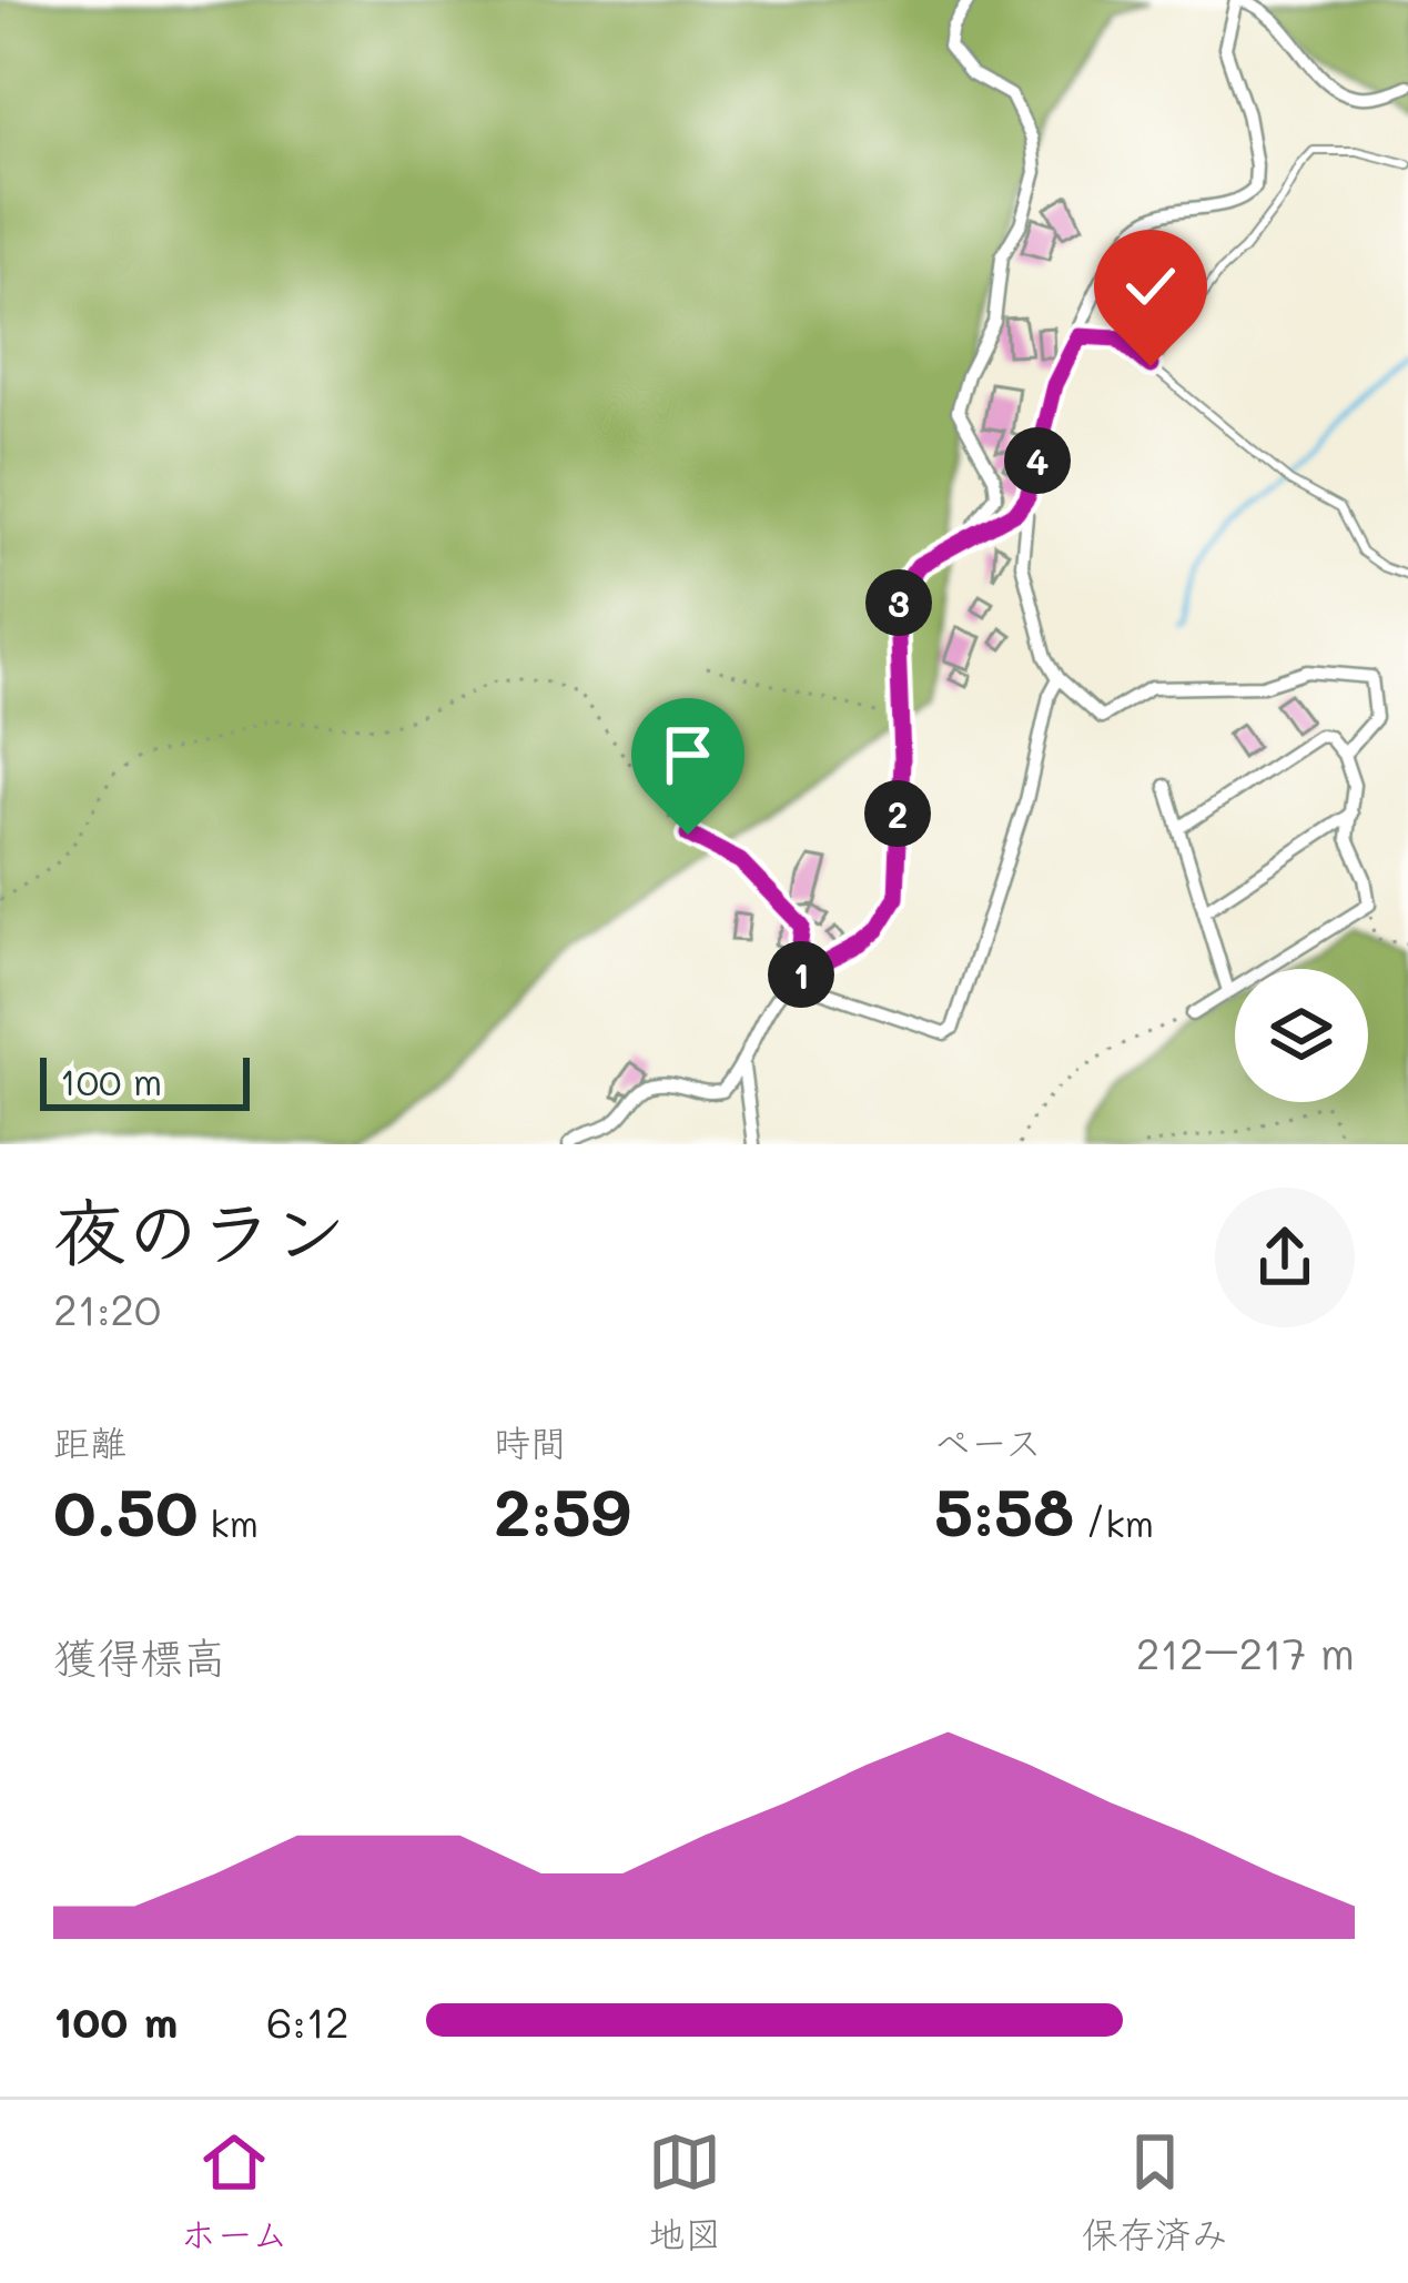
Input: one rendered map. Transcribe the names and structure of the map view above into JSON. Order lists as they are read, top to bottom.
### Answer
{
  "scale_bar": "100 m",
  "page": {
    "pins": [
      "4",
      "3",
      "2",
      "1"
    ],
    "scale": "100 m",
    "heading": ["夜のラン", "21:20"],
    "stats": [
      ["距離", "0.50 km"],
      ["時間", "2:59"],
      ["ペース", "5:58 /km"]
    ],
    "chart": ["獲得標高", "212–217 m"],
    "list": [
      {
        "name": "100 m",
        "note": "6:12"
      }
    ],
    "tabs": ["ホーム", "地図", "保存済み"]
  }
}
